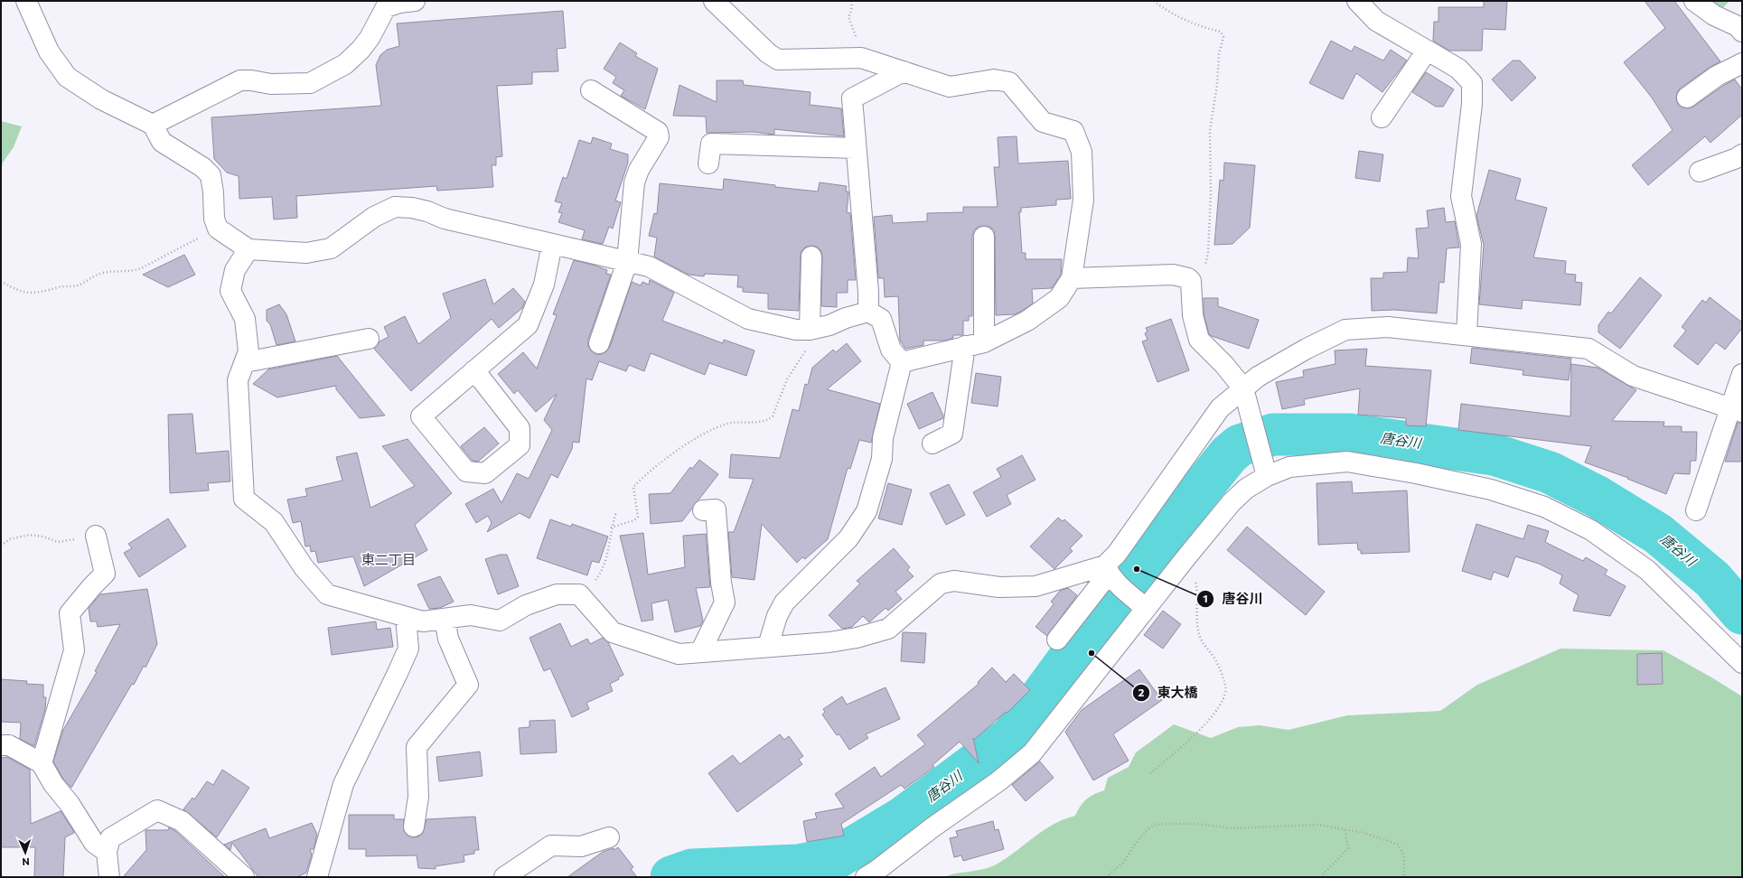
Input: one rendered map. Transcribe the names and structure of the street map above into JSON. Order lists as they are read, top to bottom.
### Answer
{
  "districts": ["東二丁目"],
  "water": ["唐谷川"],
  "places": ["唐谷川", "東大橋"],
  "north": "bottom"
}
